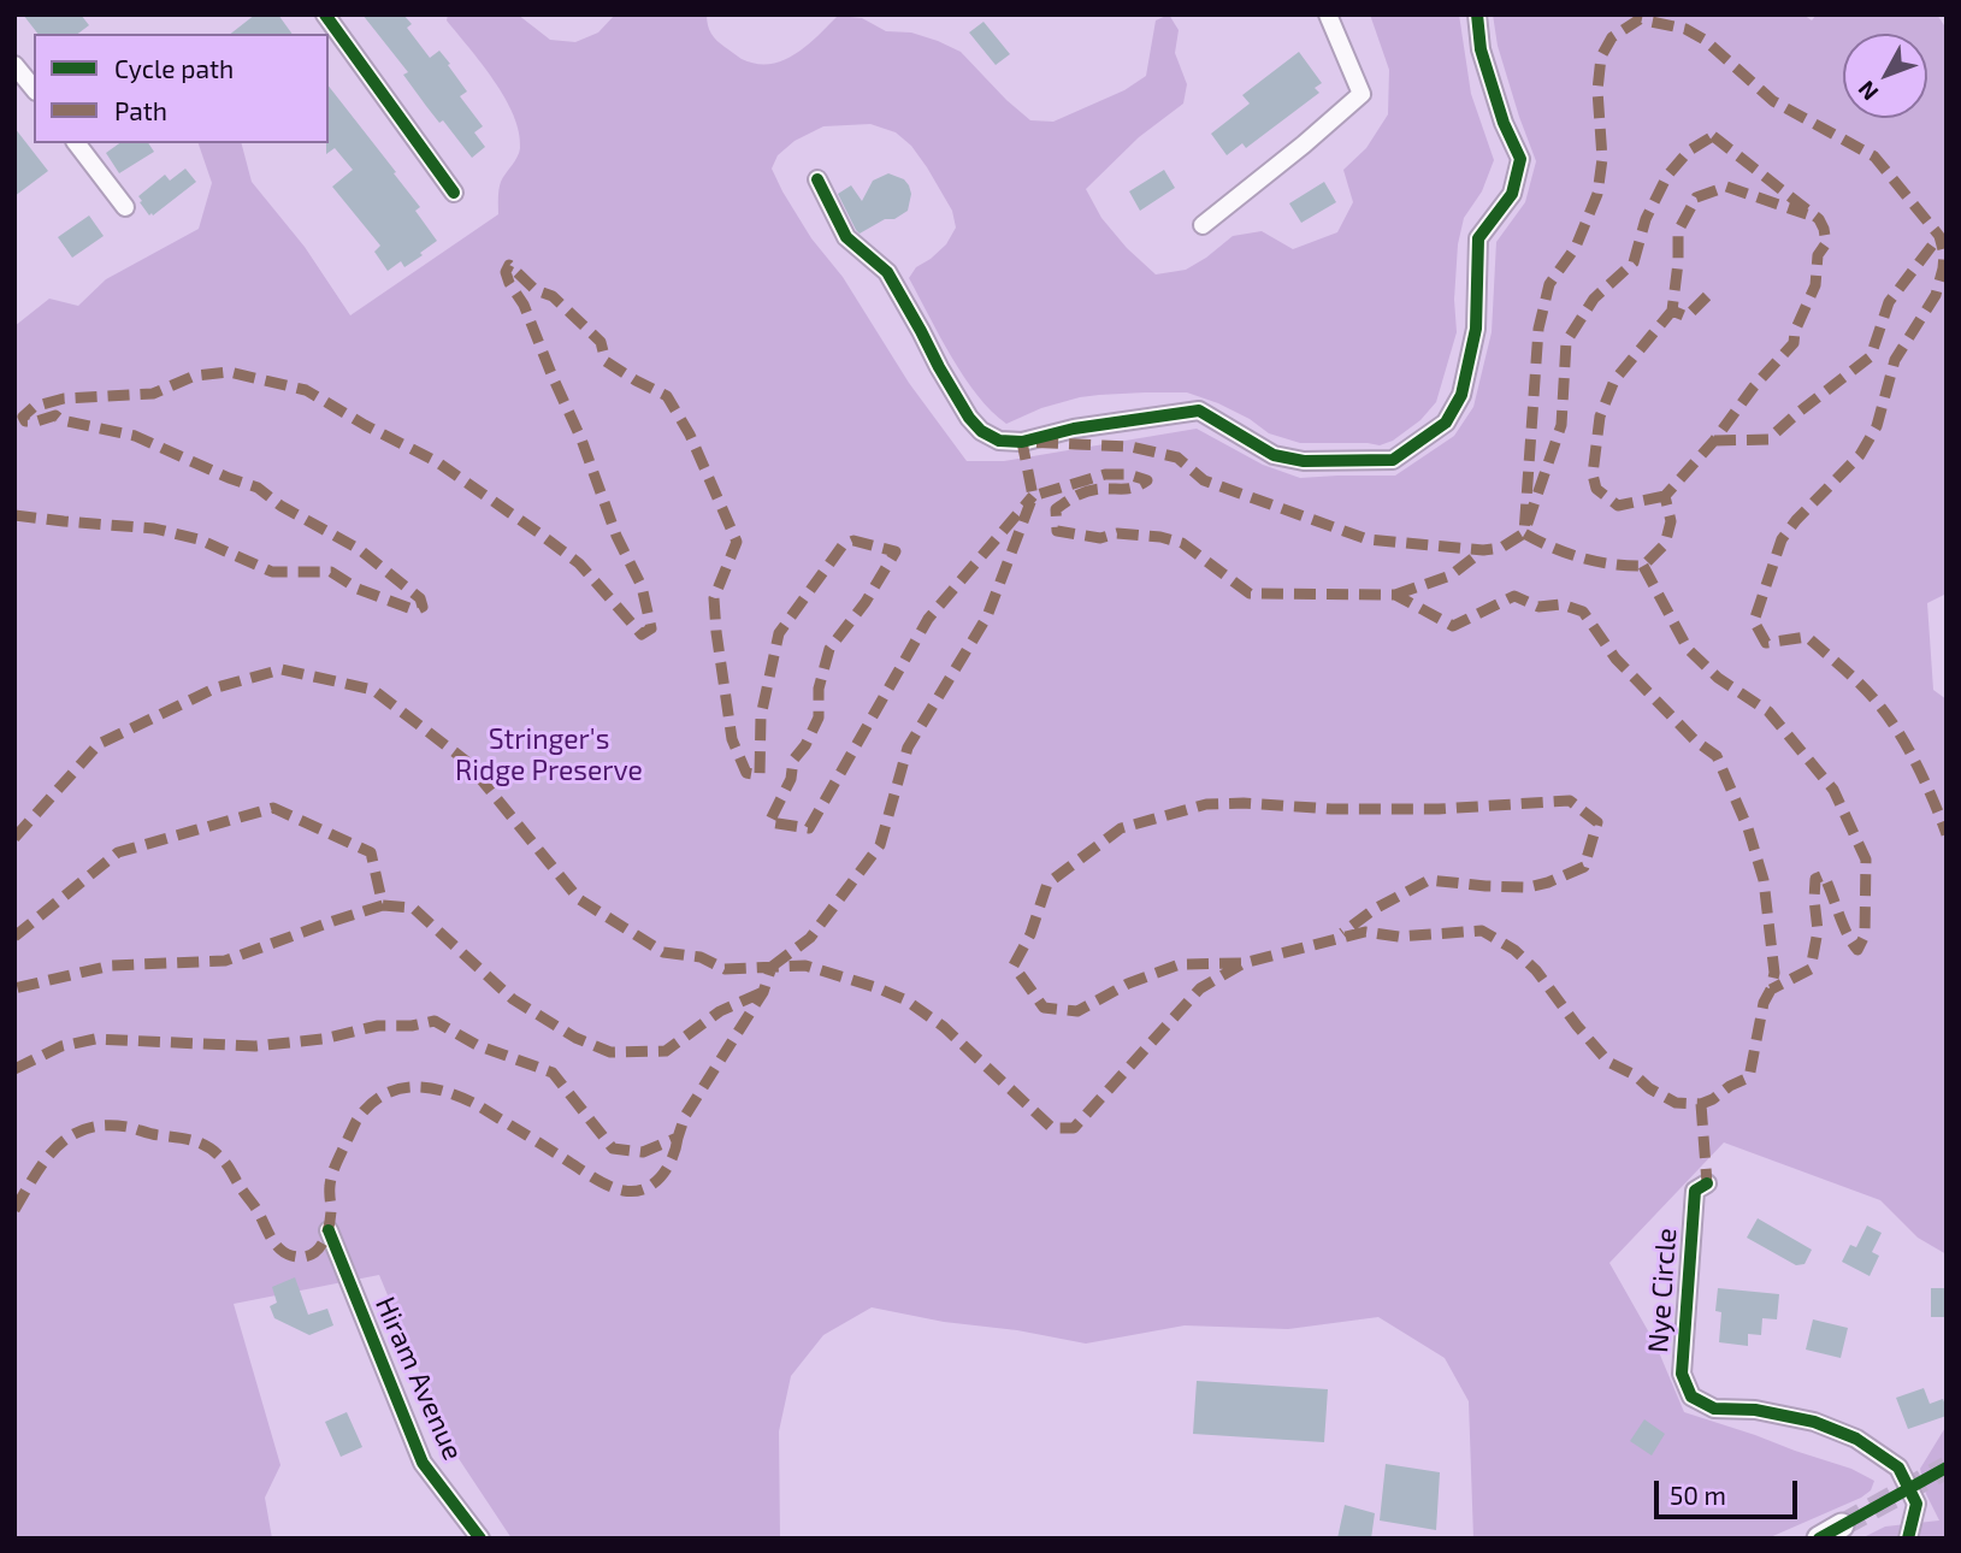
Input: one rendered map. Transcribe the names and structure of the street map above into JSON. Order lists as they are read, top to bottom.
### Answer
{
  "streets": {
    "street": ["Nye Circle", "Hiram Avenue"]
  },
  "parks": ["Stringer's Ridge Preserve"],
  "legend": ["Cycle path", "Path"],
  "scale_bar": "50 m",
  "north": "bottom left"
}
